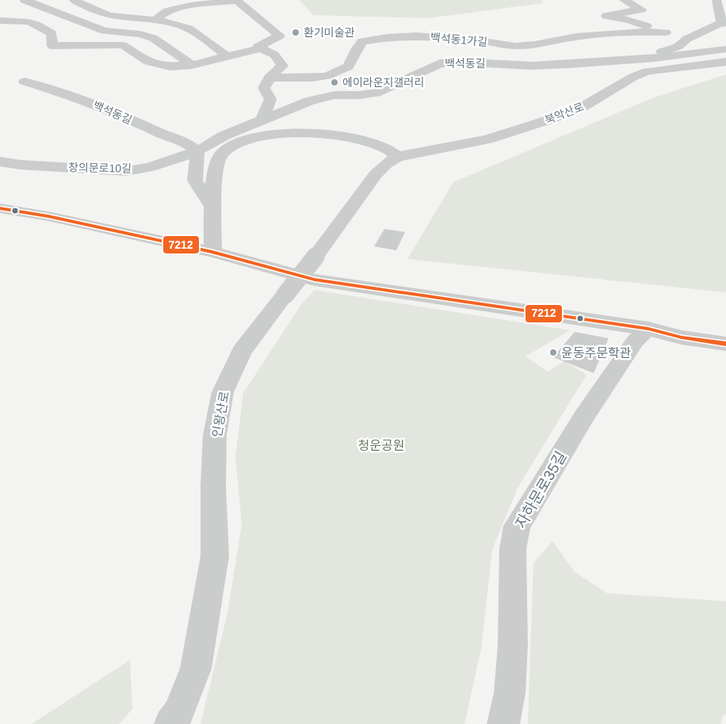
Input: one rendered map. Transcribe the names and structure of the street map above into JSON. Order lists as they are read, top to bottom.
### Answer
{
  "streets": {
    "street": [
      "백석동1가길",
      "백석동길",
      "북악산로",
      "창의문로10길",
      "인왕산로",
      "자하문로35길"
    ]
  },
  "crossings": [
    ["백석동길", "창의문로10길"],
    ["북악산로", "인왕산로"]
  ],
  "parks": ["청운공원"],
  "places": ["환기미술관", "에이라운지갤러리", "윤동주문학관"],
  "lines": ["transit line 7212"]
}
